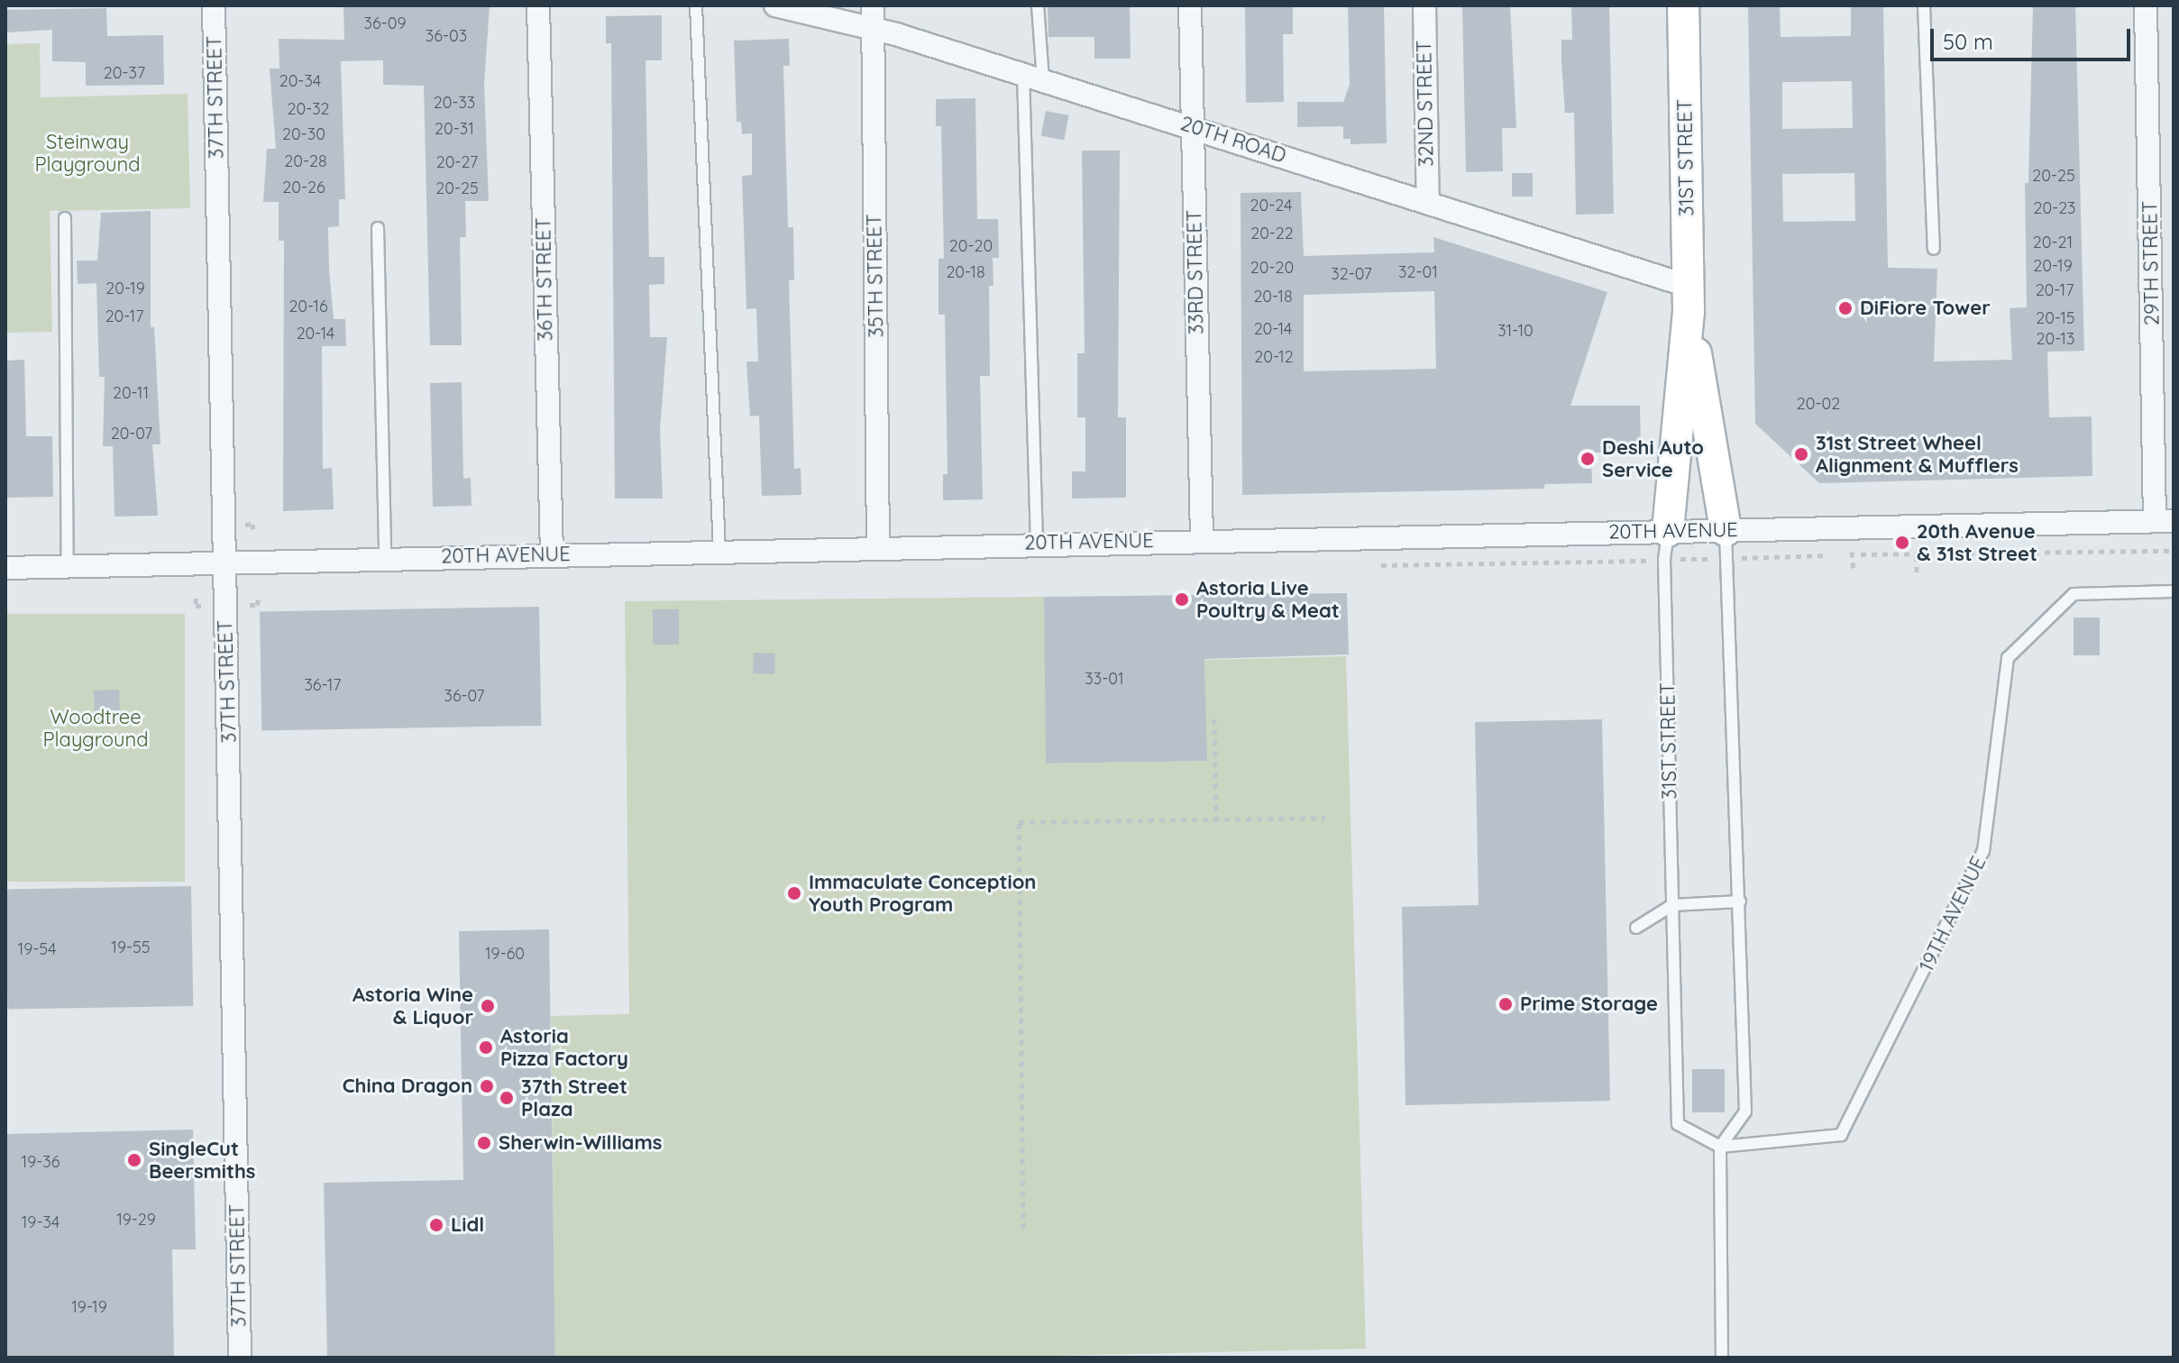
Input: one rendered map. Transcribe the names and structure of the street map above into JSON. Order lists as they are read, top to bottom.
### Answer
{
  "streets": {
    "street": [
      "37TH STREET",
      "32ND STREET",
      "20TH ROAD",
      "31ST STREET",
      "29TH STREET",
      "33RD STREET",
      "35TH STREET",
      "36TH STREET",
      "20TH AVENUE"
    ],
    "lane": ["19TH AVENUE"]
  },
  "crossings": [
    ["37TH STREET", "20TH AVENUE"],
    ["32ND STREET", "20TH ROAD"],
    ["20TH ROAD", "31ST STREET"],
    ["20TH ROAD", "33RD STREET"],
    ["20TH ROAD", "35TH STREET"],
    ["31ST STREET", "20TH AVENUE"],
    ["31ST STREET", "19TH AVENUE"],
    ["29TH STREET", "20TH AVENUE"],
    ["33RD STREET", "20TH AVENUE"],
    ["35TH STREET", "20TH AVENUE"],
    ["36TH STREET", "20TH AVENUE"]
  ],
  "parks": ["Steinway Playground", "Woodtree Playground"],
  "places": [
    "DiFiore Tower",
    "31st Street Wheel Alignment & Mufflers",
    "Deshi Auto Service",
    "20th Avenue & 31st Street",
    "Astoria Live Poultry & Meat",
    "Immaculate Conception Youth Program",
    "Prime Storage",
    "Astoria Wine & Liquor",
    "Astoria Pizza Factory",
    "China Dragon",
    "37th Street Plaza",
    "Sherwin-Williams",
    "SingleCut Beersmiths",
    "Lidl"
  ],
  "house_numbers": [
    "36-09",
    "36-03",
    "20-37",
    "20-34",
    "20-33",
    "20-32",
    "20-31",
    "20-30",
    "20-28",
    "20-27",
    "20-25",
    "20-26",
    "20-25",
    "20-24",
    "20-23",
    "20-22",
    "20-21",
    "20-20",
    "20-19",
    "20-20",
    "20-18",
    "32-01",
    "32-07",
    "20-19",
    "20-17",
    "20-18",
    "20-16",
    "20-17",
    "20-15",
    "20-14",
    "31-10",
    "20-14",
    "20-13",
    "20-12",
    "20-11",
    "20-02",
    "20-07",
    "33-01",
    "36-17",
    "36-07",
    "19-55",
    "19-54",
    "19-60",
    "19-36",
    "19-29",
    "19-34",
    "19-19"
  ],
  "scale_bar": "50 m"
}
